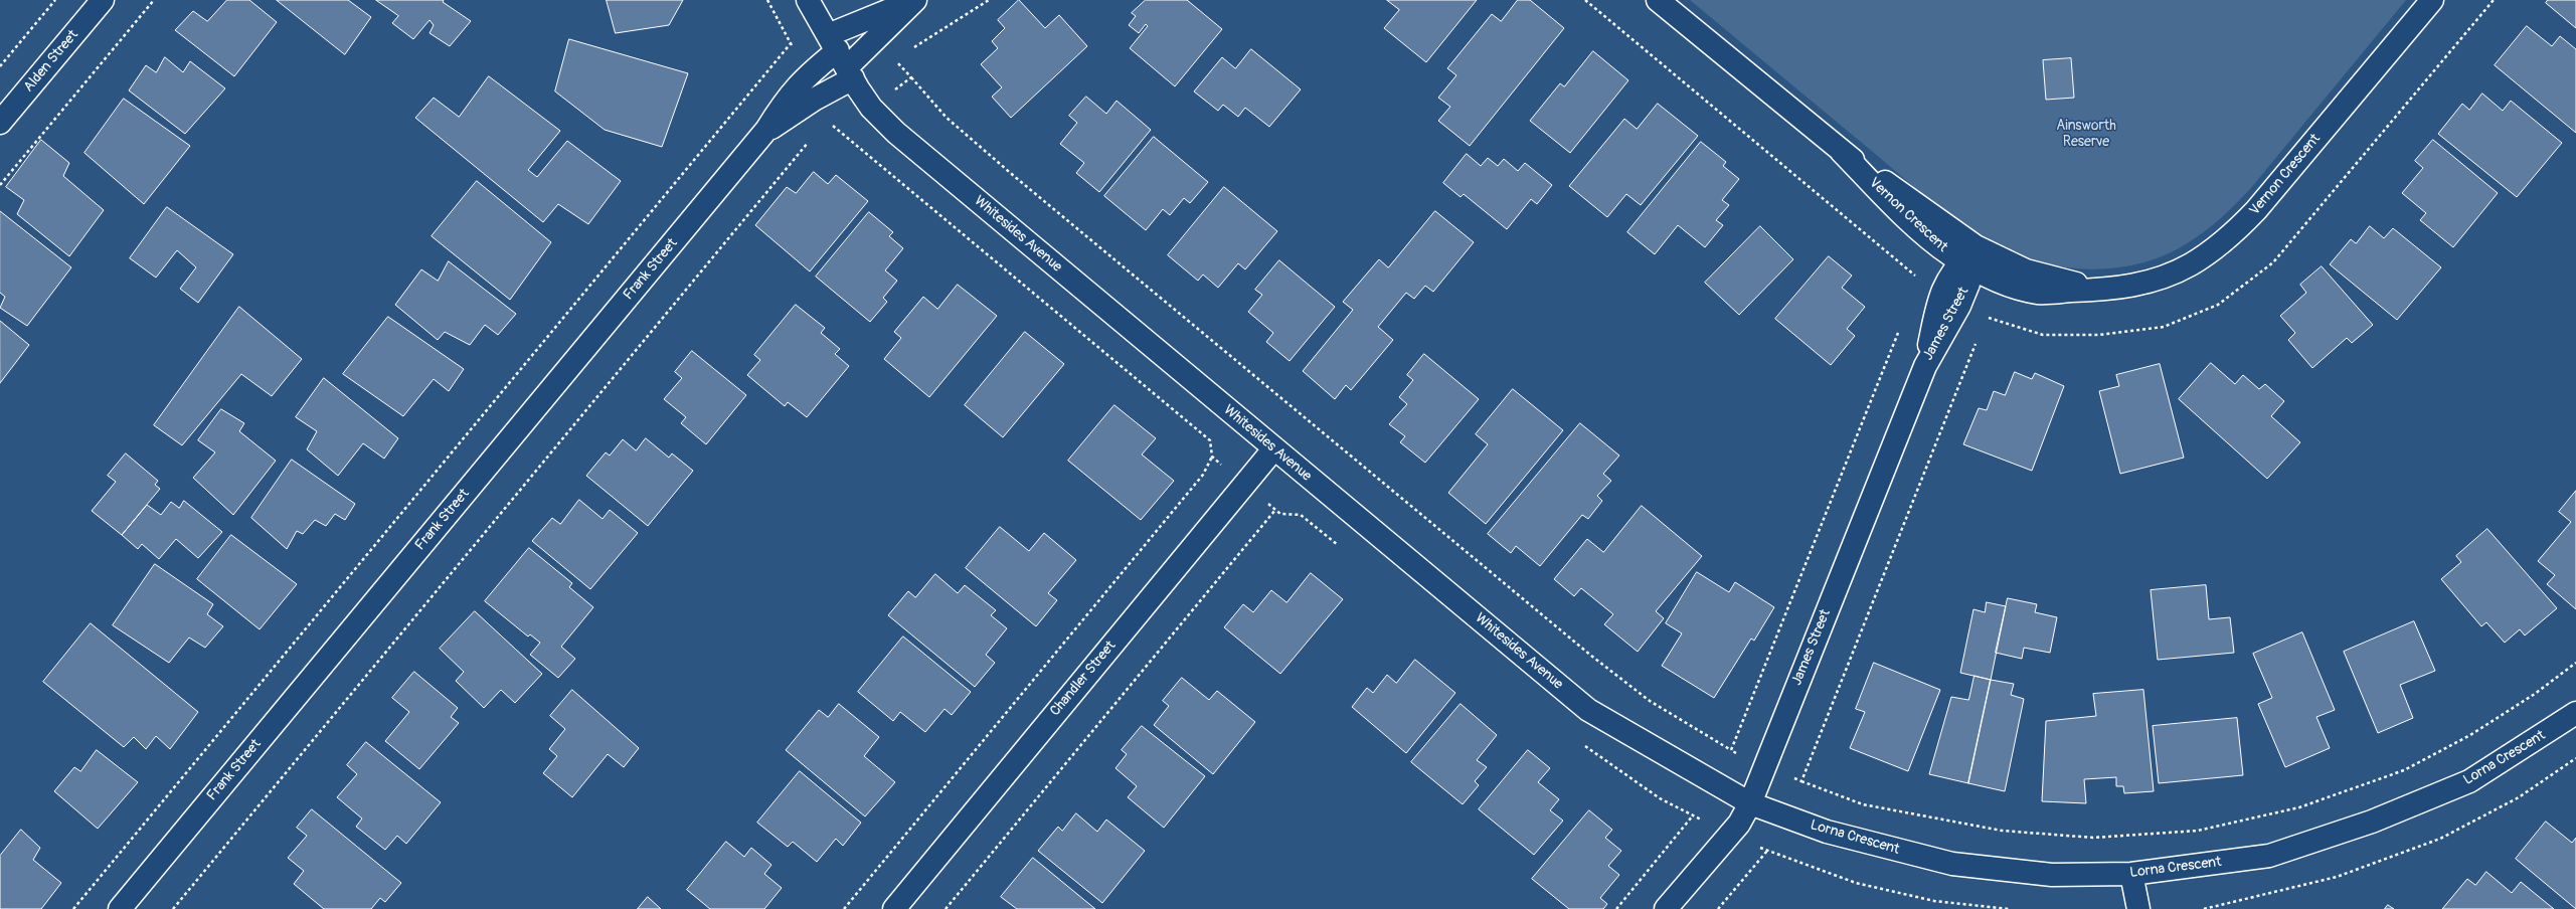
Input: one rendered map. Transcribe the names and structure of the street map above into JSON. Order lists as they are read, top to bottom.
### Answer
{
  "streets": {
    "street": [
      "Alden Street",
      "Vernon Crescent",
      "Whitesides Avenue",
      "Frank Street",
      "James Street",
      "Chandler Street",
      "Lorna Crescent"
    ]
  },
  "crossings": [
    ["Vernon Crescent", "James Street"],
    ["Whitesides Avenue", "Frank Street"],
    ["Whitesides Avenue", "James Street"],
    ["Whitesides Avenue", "Chandler Street"],
    ["Whitesides Avenue", "Lorna Crescent"],
    ["James Street", "Lorna Crescent"]
  ],
  "parks": ["Ainsworth Reserve"]
}
